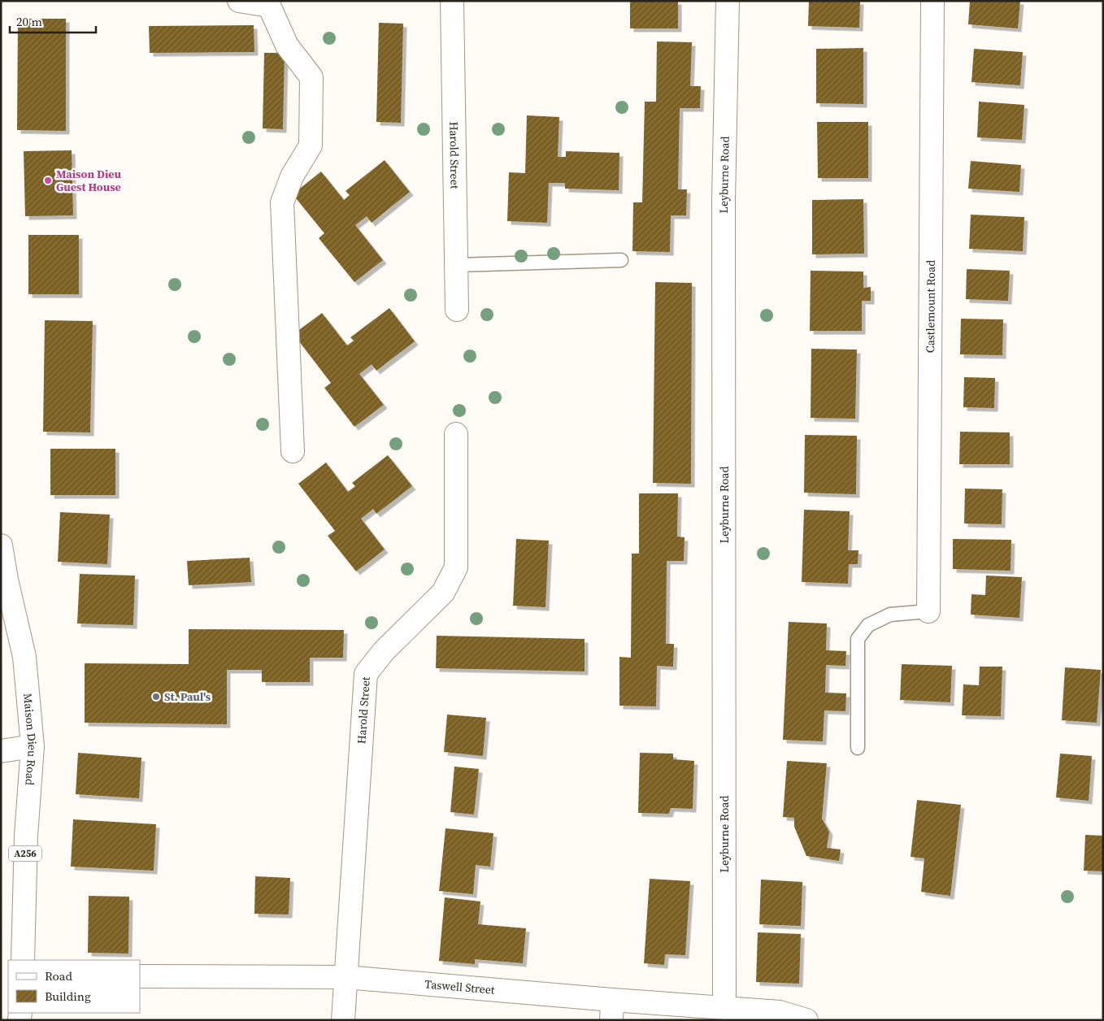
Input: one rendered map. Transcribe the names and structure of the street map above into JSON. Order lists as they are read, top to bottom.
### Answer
{
  "streets": {
    "street": [
      "Harold Street",
      "Leyburne Road",
      "Castlemount Road",
      "Maison Dieu Road",
      "A256",
      "Taswell Street"
    ]
  },
  "crossings": [
    ["Harold Street", "Taswell Street"],
    ["Leyburne Road", "Taswell Street"]
  ],
  "places": ["Maison Dieu Guest House", "St. Paul's"],
  "legend": ["Road", "Building"],
  "scale_bar": "20 m"
}
